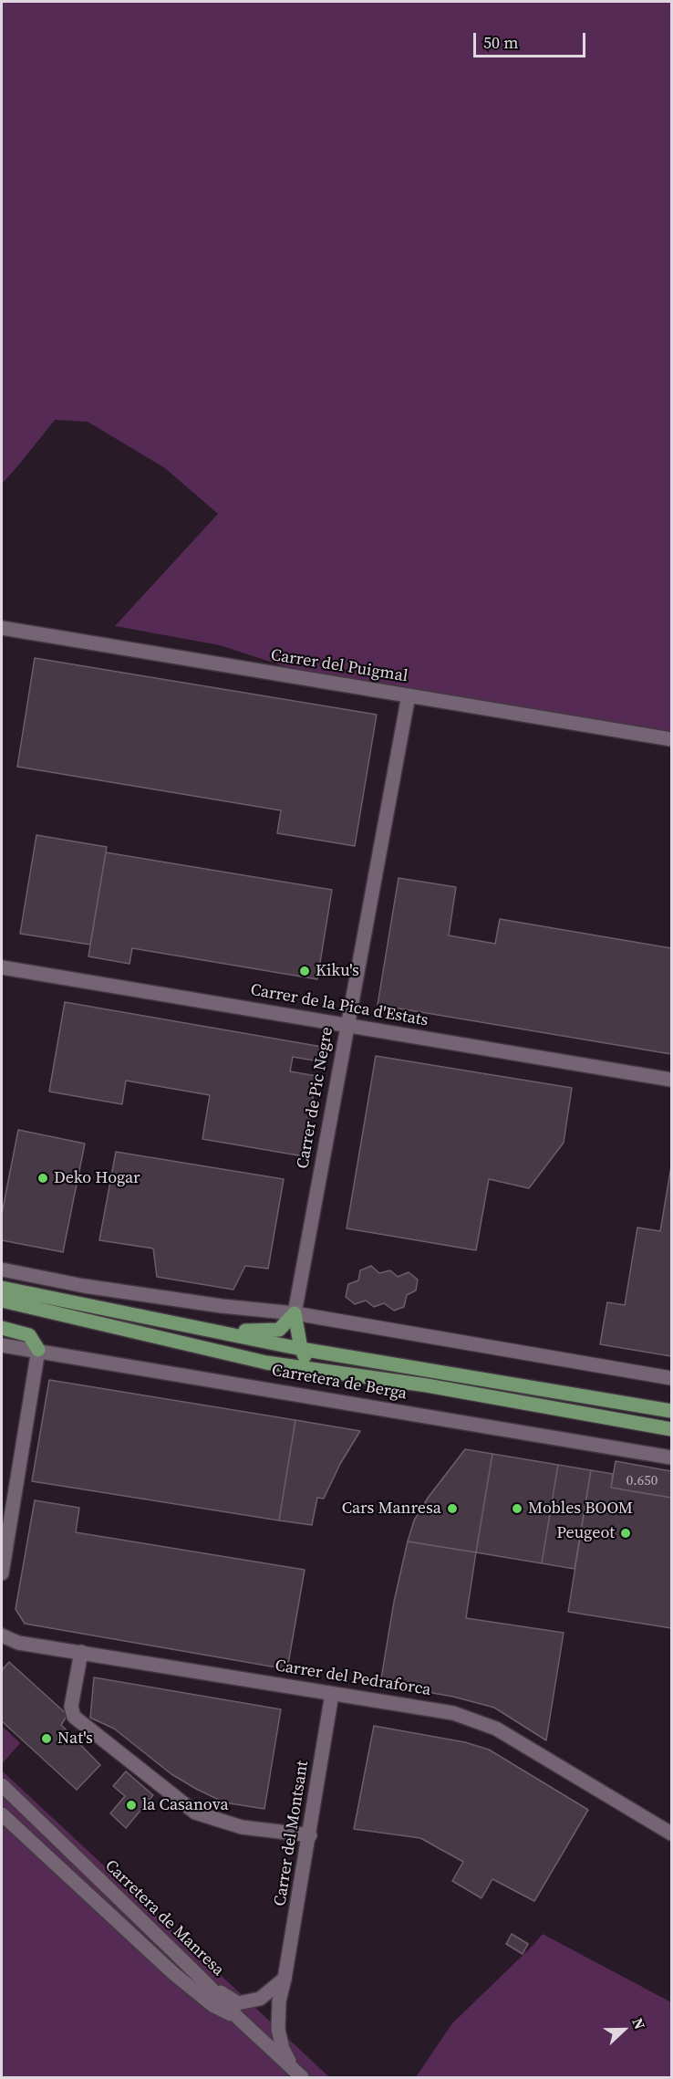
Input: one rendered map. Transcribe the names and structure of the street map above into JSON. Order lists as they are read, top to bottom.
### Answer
{
  "streets": {
    "street": [
      "Carrer del Puigmal",
      "Carrer de la Pica d'Estats",
      "Carrer de Pic Negre",
      "Carretera de Berga",
      "Carrer del Pedraforca",
      "Carrer del Montsant",
      "Carretera de Manresa"
    ]
  },
  "crossings": [
    ["Carrer del Puigmal", "Carrer de Pic Negre"],
    ["Carrer de la Pica d'Estats", "Carrer de Pic Negre"],
    ["Carrer del Pedraforca", "Carrer del Montsant"],
    ["Carrer del Montsant", "Carretera de Manresa"]
  ],
  "places": [
    "Kiku's",
    "Deko Hogar",
    "Cars Manresa",
    "Mobles BOOM",
    "Peugeot",
    "Nat's",
    "la Casanova"
  ],
  "house_numbers": ["0.650"],
  "scale_bar": "50 m",
  "north": "right"
}
